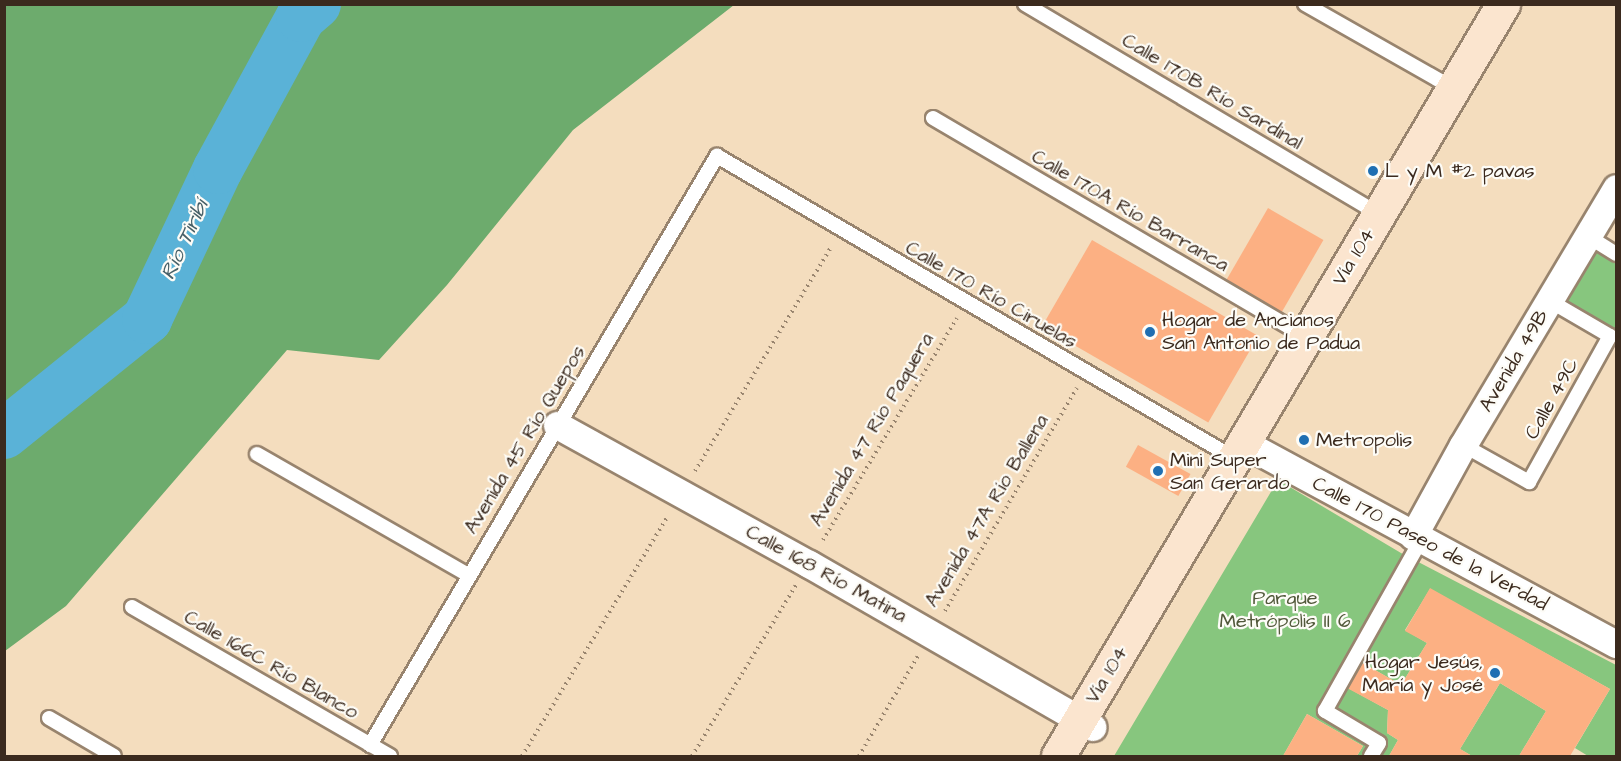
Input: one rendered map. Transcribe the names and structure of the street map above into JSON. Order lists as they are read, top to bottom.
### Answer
{
  "streets": {
    "main road": ["Vía 104"],
    "street": ["Avenida 49B", "Calle 170 Paseo de la Verdad", "Calle 168 Río Matina"],
    "lane": [
      "Calle 170B Río Sardinal",
      "Calle 170A Río Barranca",
      "Calle 170 Río Ciruelas",
      "Calle 49C",
      "Avenida 45 Río Quepos",
      "Calle 166C Río Blanco"
    ],
    "path": ["Avenida 47 Río Paquera", "Avenida 47A Río Ballena"]
  },
  "crossings": [
    ["Calle 170B Río Sardinal", "Vía 104"],
    ["Calle 170A Río Barranca", "Vía 104"],
    ["Vía 104", "Calle 170 Río Ciruelas"],
    ["Vía 104", "Calle 170 Paseo de la Verdad"],
    ["Vía 104", "Calle 168 Río Matina"],
    ["Calle 170 Río Ciruelas", "Avenida 47 Río Paquera"],
    ["Calle 170 Río Ciruelas", "Avenida 45 Río Quepos"],
    ["Calle 170 Río Ciruelas", "Avenida 47A Río Ballena"],
    ["Calle 170 Río Ciruelas", "Calle 170 Paseo de la Verdad"],
    ["Avenida 49B", "Calle 49C"],
    ["Avenida 49B", "Calle 170 Paseo de la Verdad"],
    ["Avenida 47 Río Paquera", "Calle 168 Río Matina"],
    ["Avenida 45 Río Quepos", "Calle 168 Río Matina"],
    ["Avenida 45 Río Quepos", "Calle 166C Río Blanco"],
    ["Avenida 47A Río Ballena", "Calle 168 Río Matina"]
  ],
  "water": ["Río Tiribí"],
  "parks": ["Parque Metrópolis II 6"],
  "places": [
    "L y M #2 pavas",
    "Hogar de Ancianos San Antonio de Padua",
    "Metropolis",
    "Mini Super San Gerardo",
    "Hogar Jesús, María y José"
  ]
}
